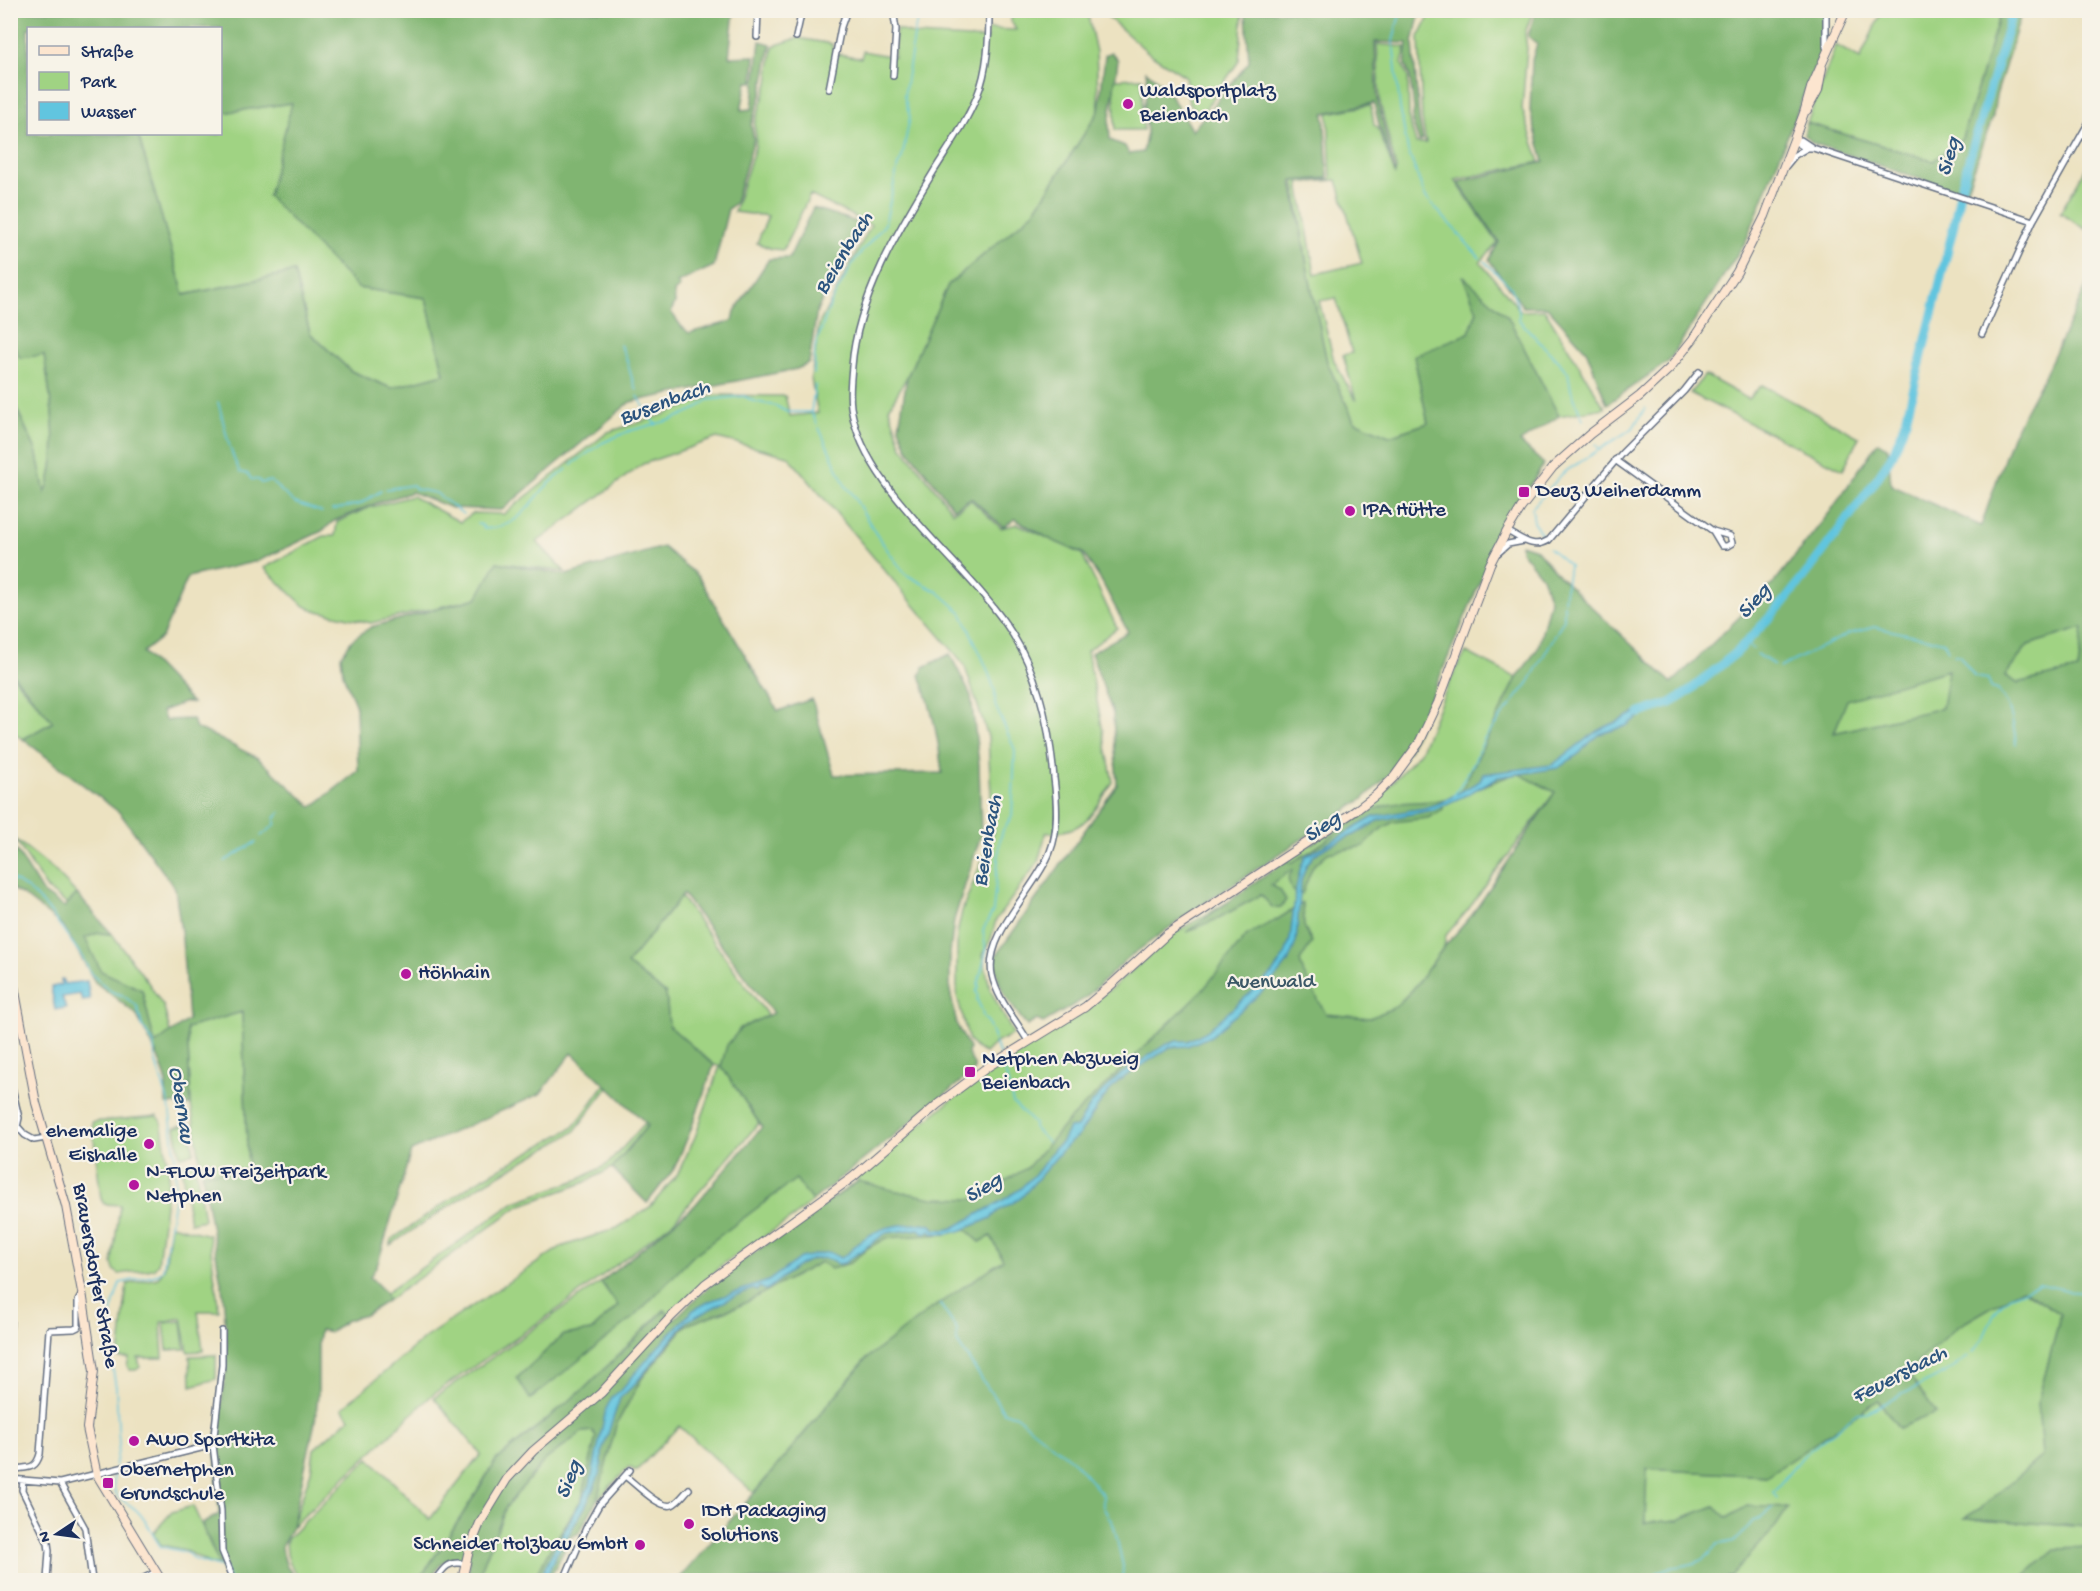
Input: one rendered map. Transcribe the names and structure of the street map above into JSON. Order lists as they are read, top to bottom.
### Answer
{
  "streets": {
    "main road": ["Brauersdorfer Straße"]
  },
  "water": [
    "Sieg",
    "Beienbach",
    "Busenbach",
    "Obernau",
    "Feuersbach"
  ],
  "parks": ["Auenwald"],
  "places": {
    "other": [
      "Waldsportplatz Beienbach",
      "IPA Hütte",
      "Höhhain",
      "ehemalige Eishalle",
      "N-FLOW Freizeitpark Netphen",
      "AWO Sportkita",
      "IDH Packaging Solutions",
      "Schneider Holzbau GmbH"
    ],
    "transit": ["Deuz Weiherdamm", "Netphen Abzweig Beienbach", "Obernetphen Grundschule"]
  },
  "legend": ["Straße", "Park", "Wasser"],
  "north": "left"
}
